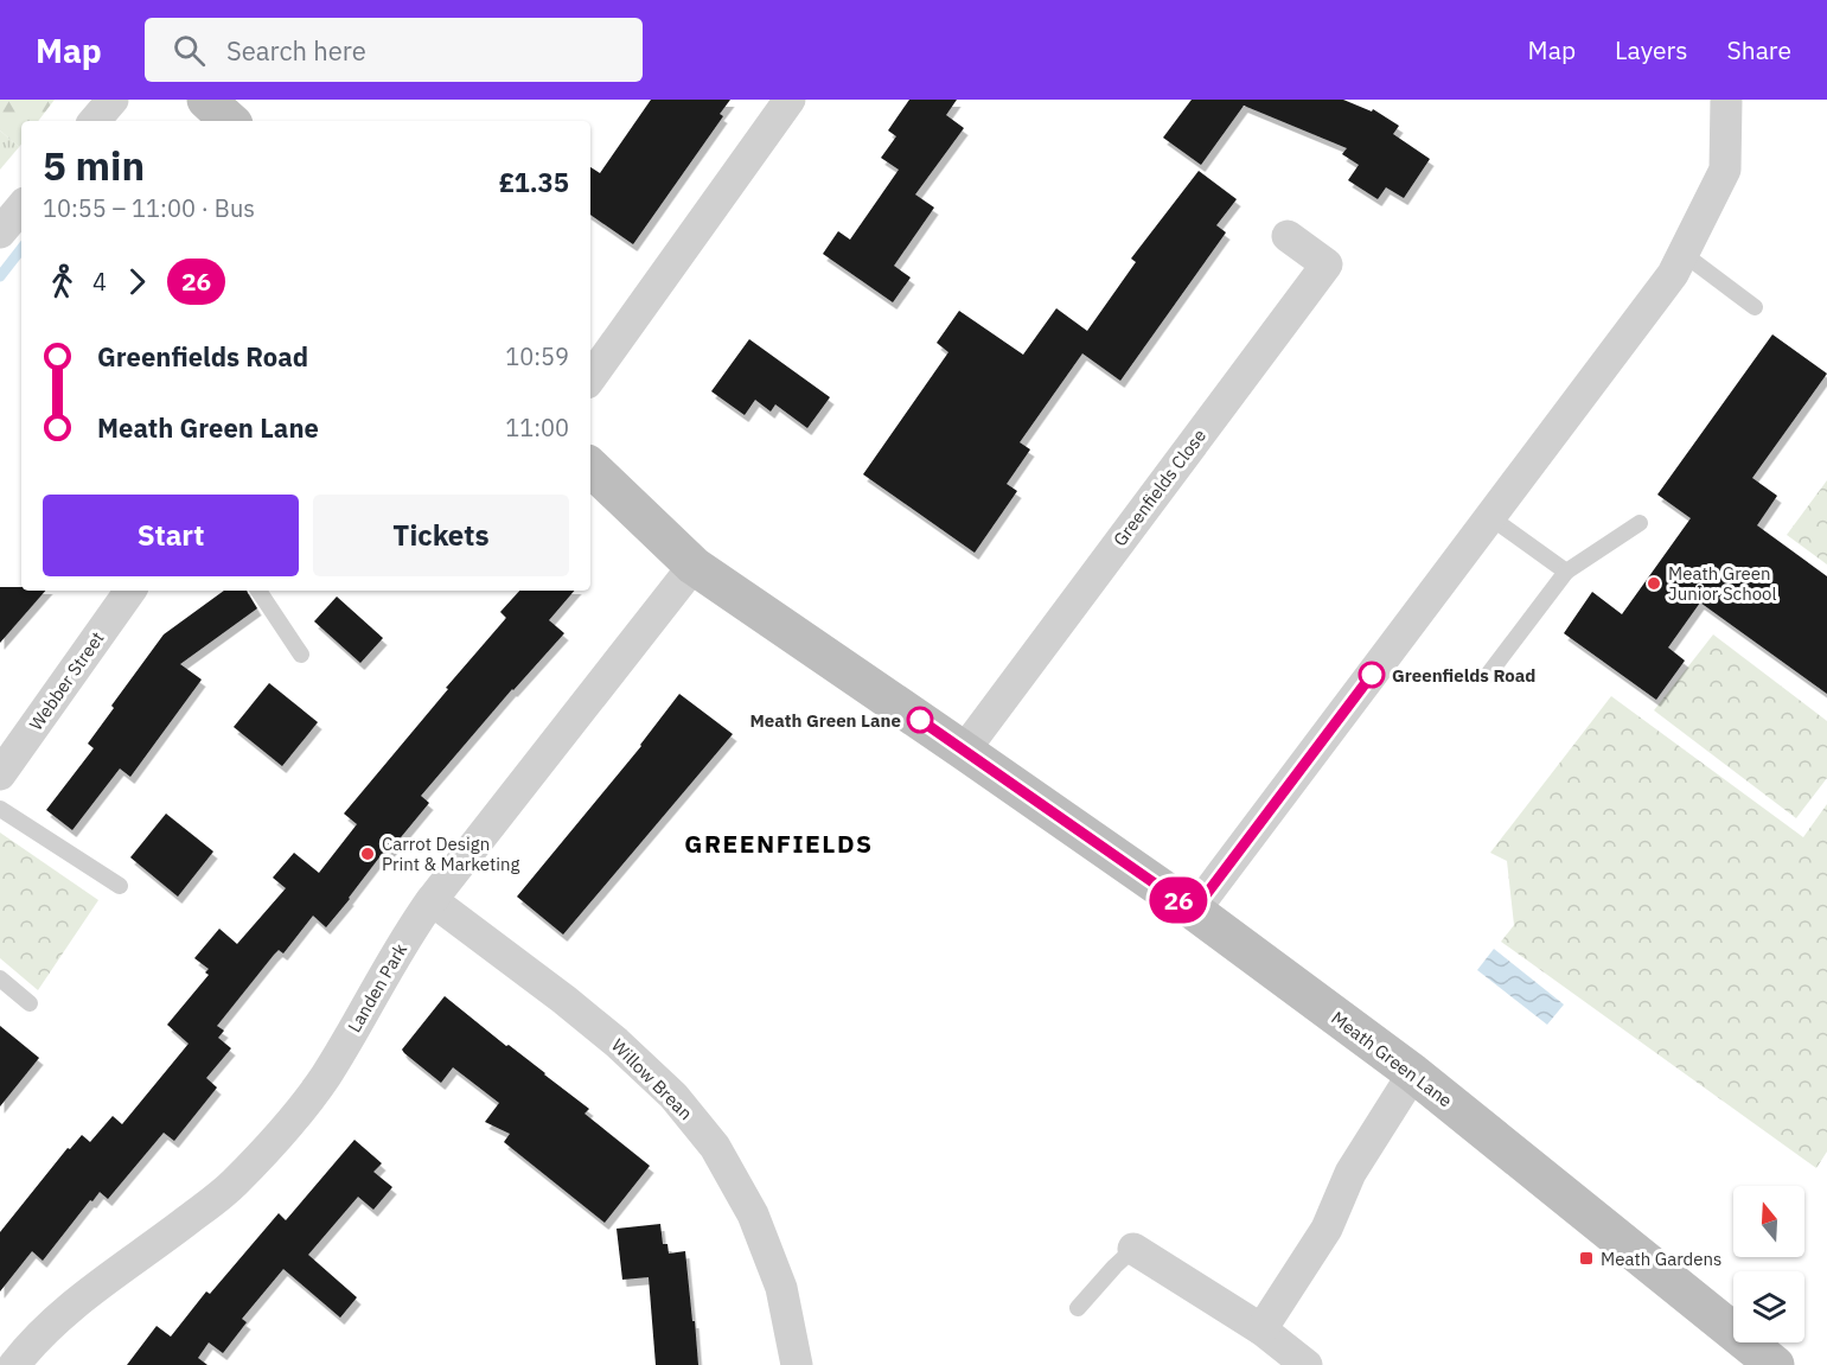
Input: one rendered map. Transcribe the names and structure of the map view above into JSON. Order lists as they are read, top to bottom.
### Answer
{
  "streets": {
    "street": [
      "Greenfields Close",
      "Webber Street",
      "Landen Park",
      "Meath Green Lane",
      "Willow Brean"
    ]
  },
  "crossings": [
    ["Greenfields Close", "Meath Green Lane"],
    ["Landen Park", "Meath Green Lane"],
    ["Landen Park", "Willow Brean"]
  ],
  "districts": ["GREENFIELDS"],
  "places": {
    "other": [
      "Meath Green Junior School",
      "Greenfields Road",
      "Meath Green Lane",
      "Carrot Design Print & Marketing"
    ],
    "transit": ["Meath Gardens"]
  },
  "lines": ["bus line 26"],
  "north": "top",
  "page": {
    "header": "Map",
    "search": "Search here",
    "nav": ["Map", "Layers", "Share"],
    "on_map": "26",
    "heading": ["5 min", "10:55 – 11:00 · Bus", "£1.35"],
    "legs": ["4", "26"],
    "list": [
      {
        "name": "Greenfields Road",
        "value": "10:59"
      },
      {
        "name": "Meath Green Lane",
        "value": "11:00"
      }
    ],
    "buttons": ["Start", "Tickets"]
  }
}
